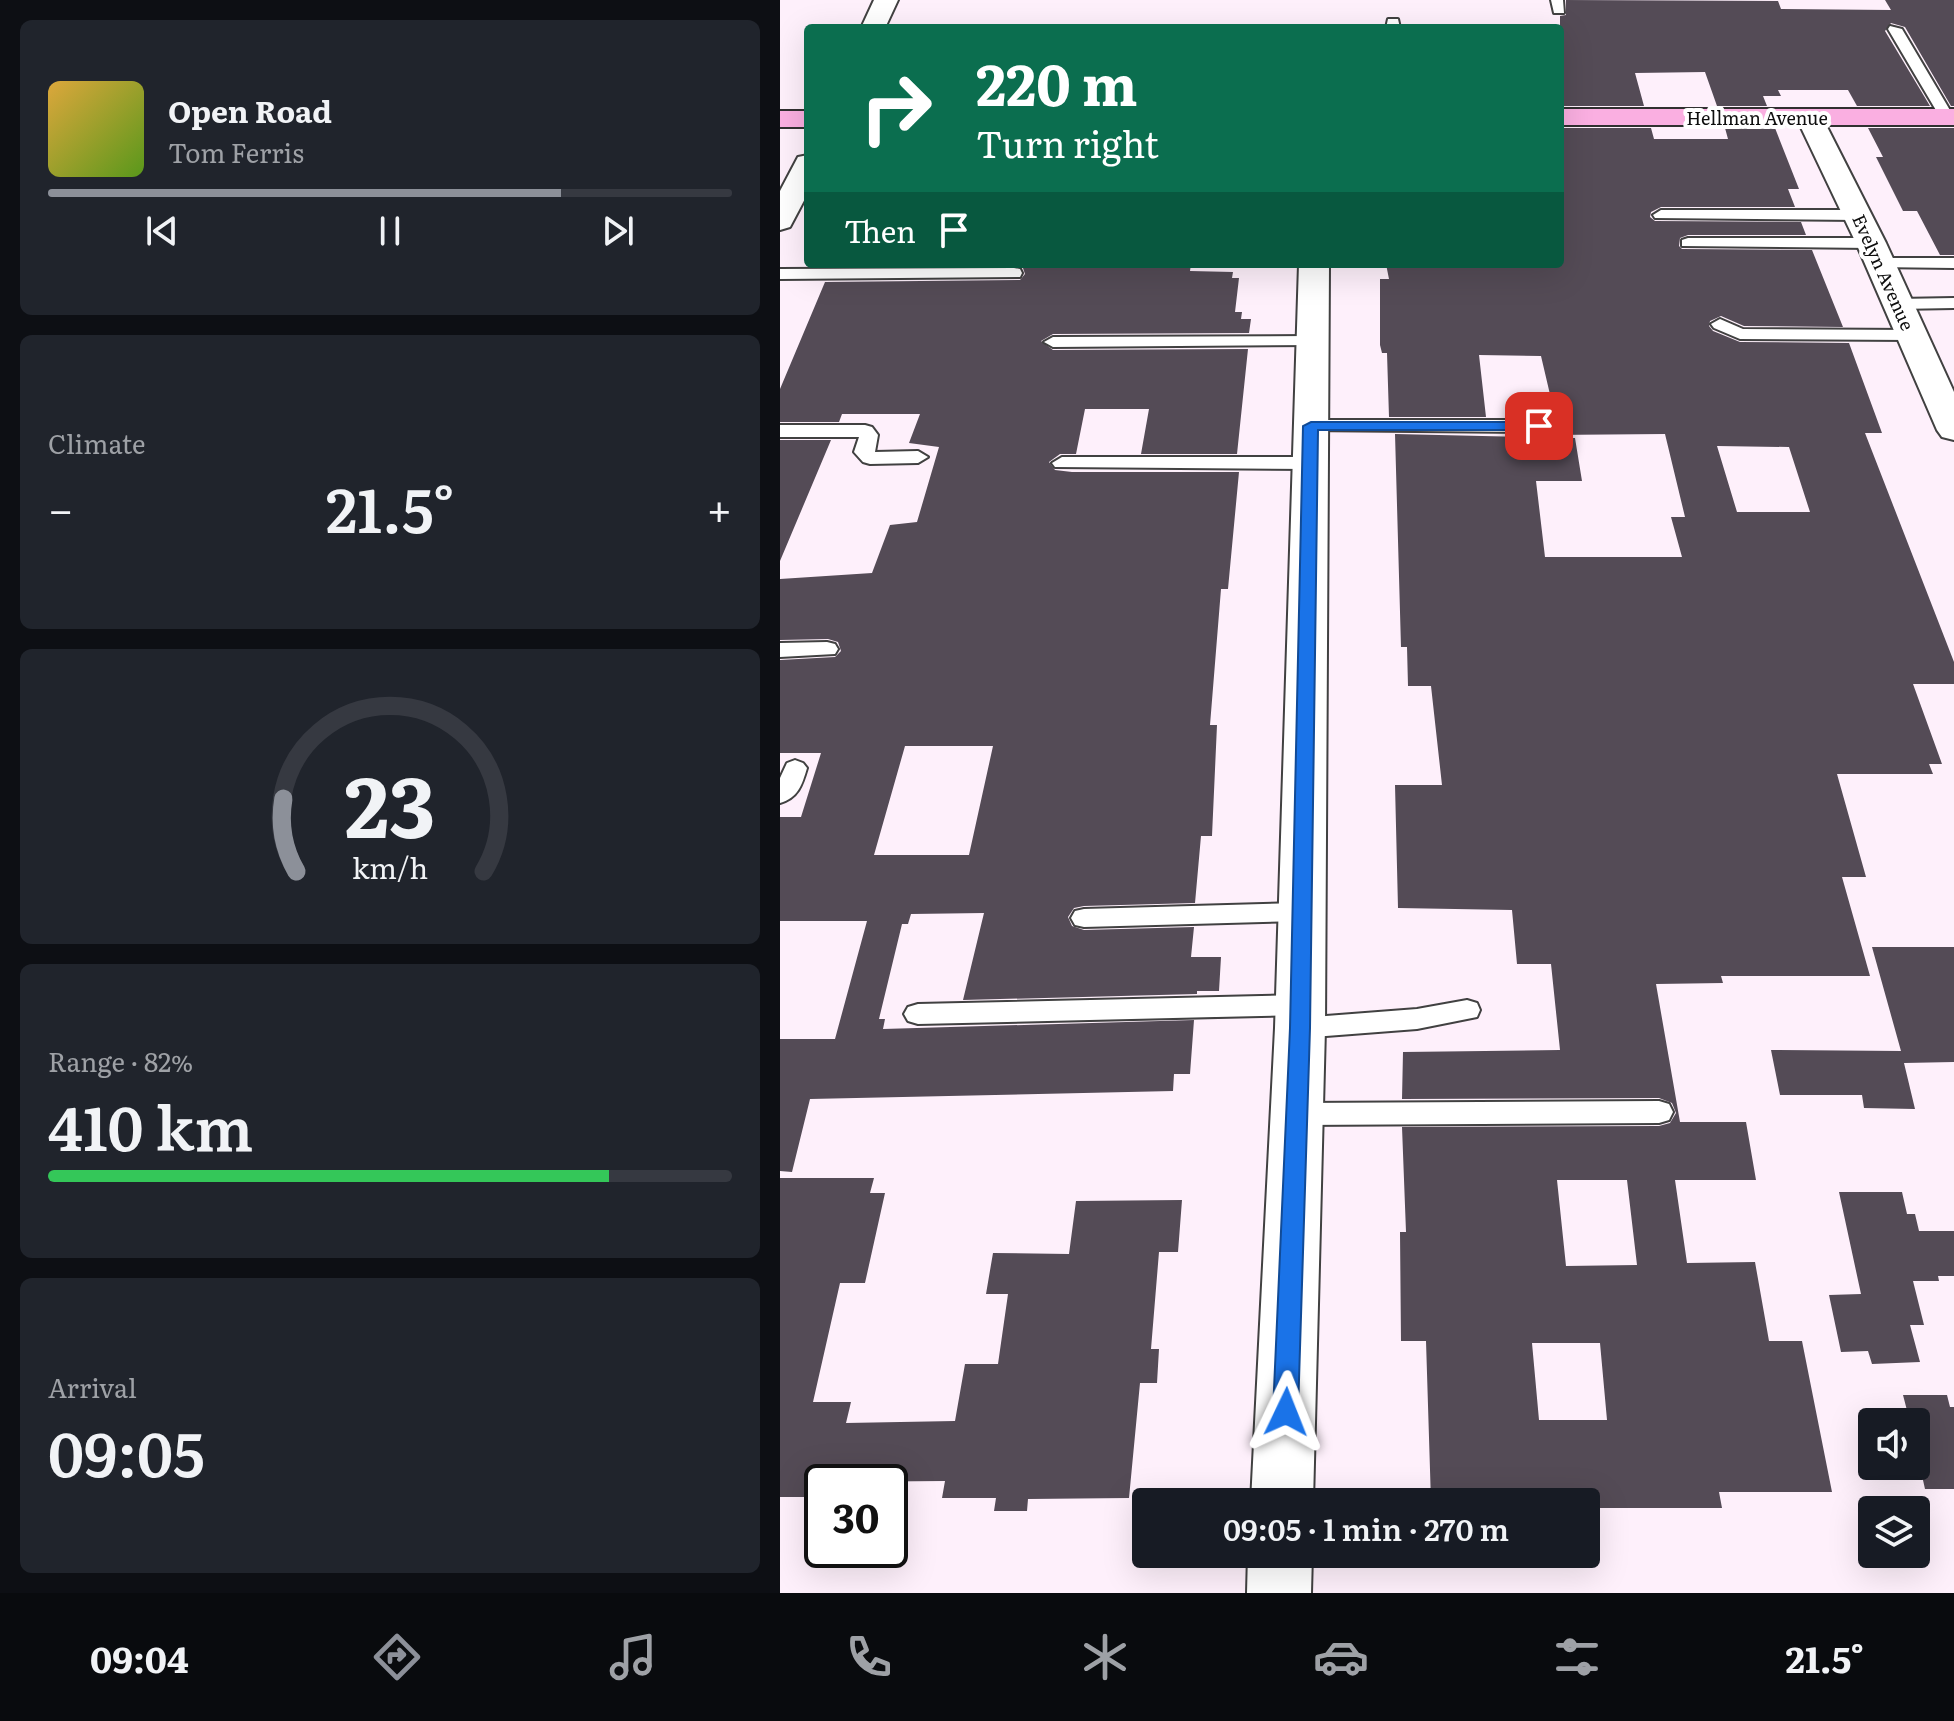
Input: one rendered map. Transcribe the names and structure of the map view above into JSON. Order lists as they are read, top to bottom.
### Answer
{
  "streets": {
    "street": ["Hellman Avenue", "Evelyn Avenue"]
  },
  "crossings": [
    ["Hellman Avenue", "Evelyn Avenue"]
  ],
  "page": {
    "turn": ["220 m", "Turn right"],
    "song": ["Open Road", "Tom Ferris"],
    "then": "Then",
    "tile": [
      "Climate",
      ["Range · 82%", "410 km"],
      ["Arrival", "09:05"]
    ],
    "heat": ["−", "21.5°", "+"],
    "limit": "30",
    "trip": "09:05 · 1 min · 270 m",
    "tabs": ["09:04", "21.5°"],
    "gauge": ["23", "km/h"]
  }
}
